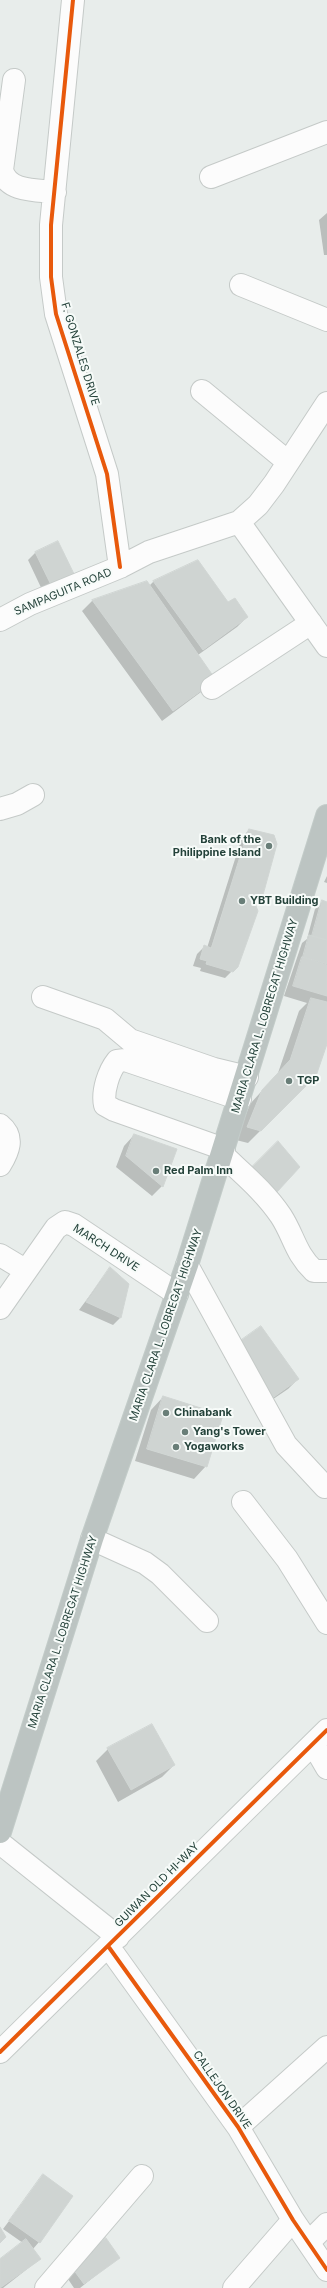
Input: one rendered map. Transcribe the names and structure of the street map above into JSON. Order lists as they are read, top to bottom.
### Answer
{
  "streets": {
    "highway": ["MARIA CLARA L. LOBREGAT HIGHWAY"],
    "street": [
      "F. GONZALES DRIVE",
      "SAMPAGUITA ROAD",
      "MARCH DRIVE",
      "GUIWAN OLD HI-WAY",
      "CALLEJON DRIVE"
    ]
  },
  "crossings": [
    ["F. GONZALES DRIVE", "SAMPAGUITA ROAD"],
    ["MARIA CLARA L. LOBREGAT HIGHWAY", "MARCH DRIVE"],
    ["GUIWAN OLD HI-WAY", "CALLEJON DRIVE"]
  ],
  "places": [
    "Bank of the Philippine Island",
    "YBT Building",
    "TGP",
    "Red Palm Inn",
    "Chinabank",
    "Yang's Tower",
    "Yogaworks"
  ]
}
